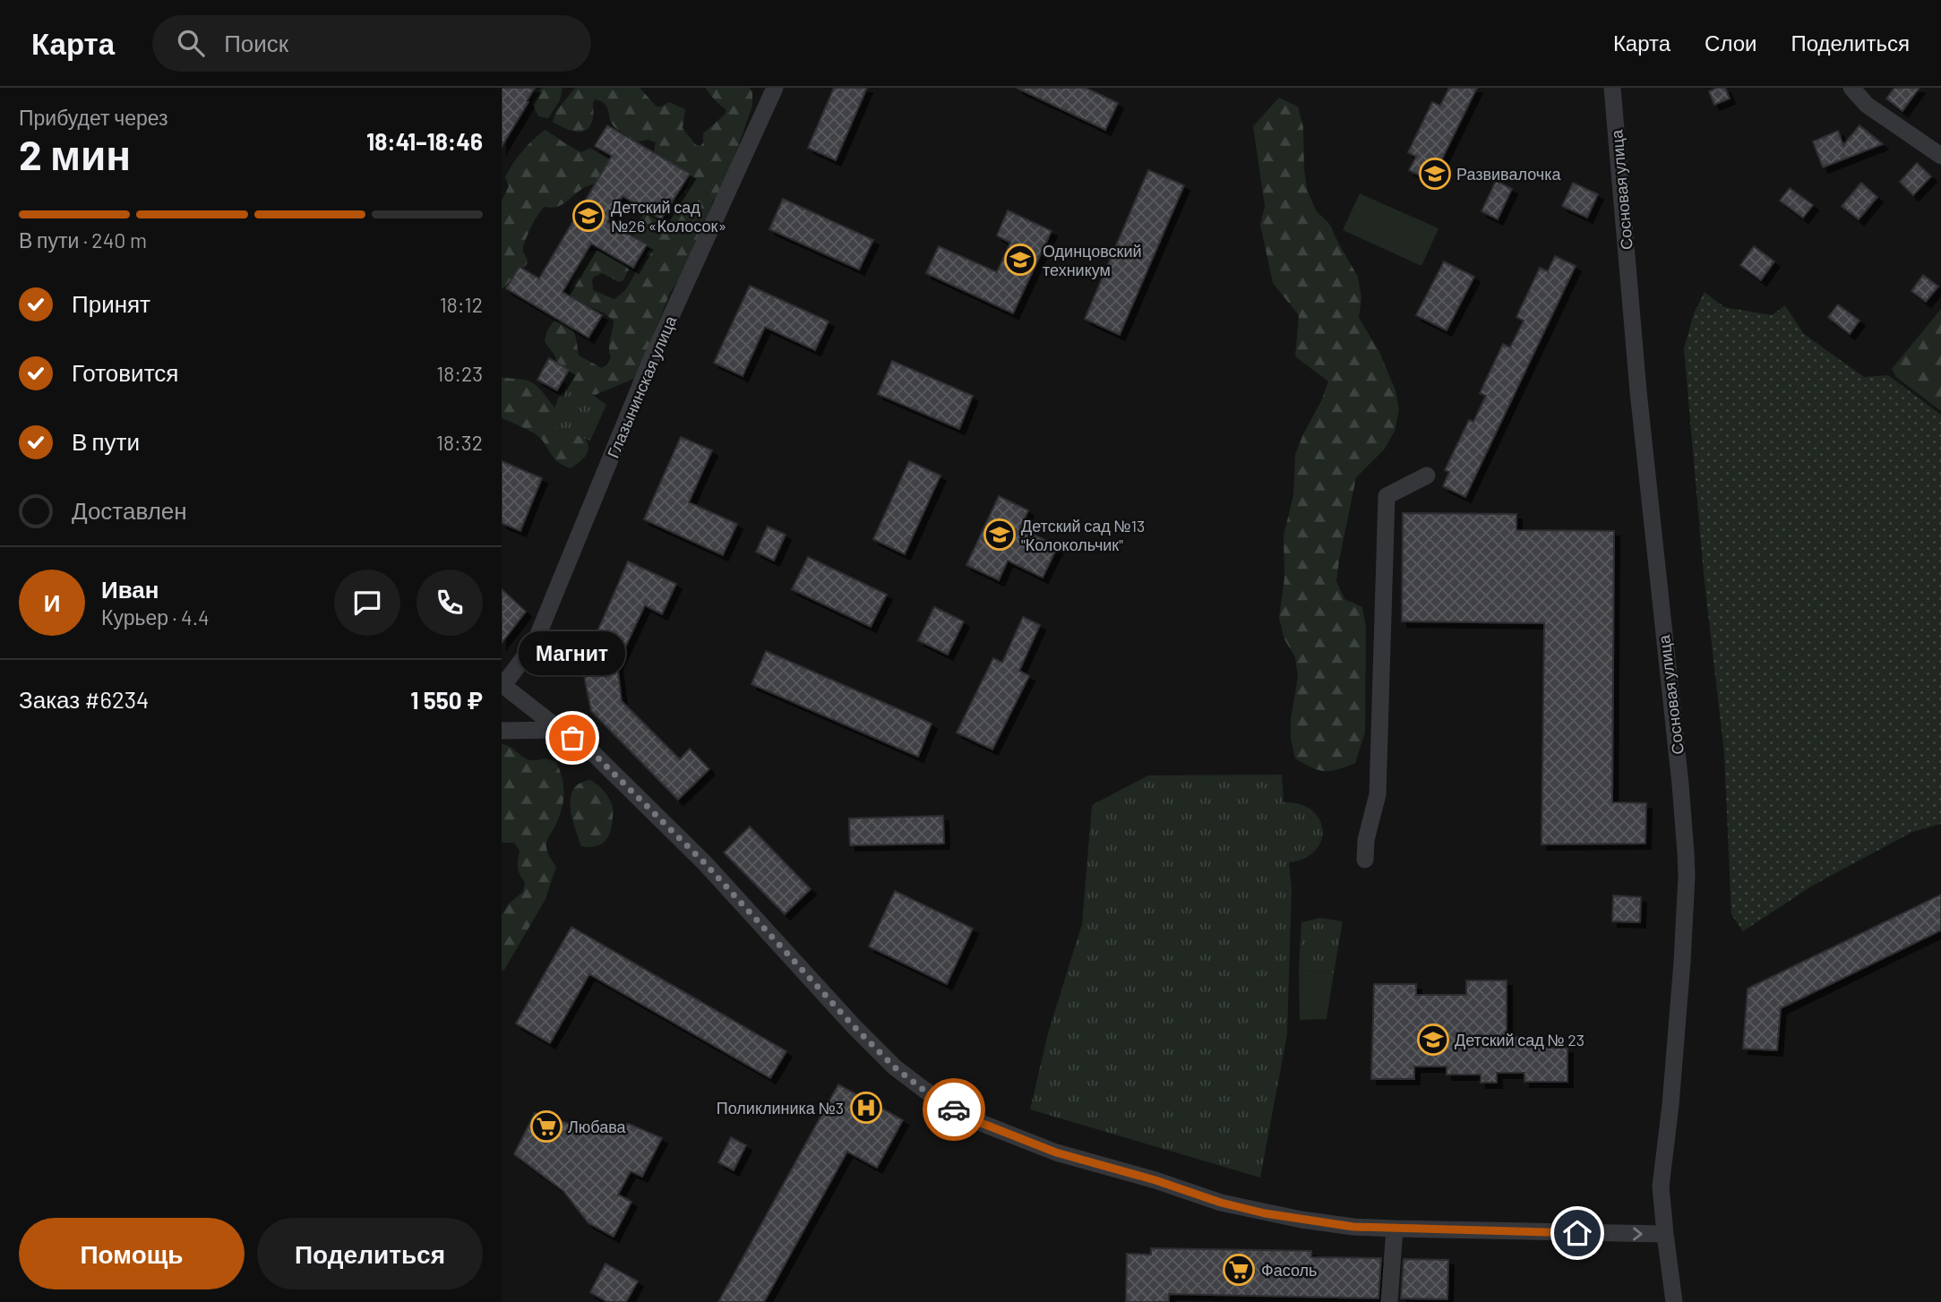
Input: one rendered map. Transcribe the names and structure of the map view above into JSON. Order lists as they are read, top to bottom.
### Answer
{
  "streets": {
    "street": ["Сосновая улица", "Глазынинская улица"]
  },
  "places": {
    "school or university": [
      "Развивалочка",
      "Детский сад №26 «Колосок»",
      "Одинцовский техникум",
      "Детский сад №13 \"Колокольчик\"",
      "Детский сад № 23"
    ],
    "other": ["Магнит"],
    "hospital": ["Поликлиника №3"],
    "supermarket": ["Любава", "Фасоль"]
  },
  "page": {
    "header": "Карта",
    "search": "Поиск",
    "nav": ["Карта", "Слои", "Поделиться"],
    "heading": ["2 мин", "Прибудет через", "18:41–18:46"],
    "panel": [
      "Иван",
      "Курьер · 4.4",
      "Заказ #6234",
      "1 550 ₽"
    ],
    "bar": "В пути · 240 m",
    "list": [
      ["Принят", "18:12"],
      ["Готовится", "18:23"],
      ["В пути", "18:32"],
      "Доставлен"
    ],
    "round": "И",
    "bubble": "Магнит",
    "buttons": ["Помощь", "Поделиться"]
  }
}
